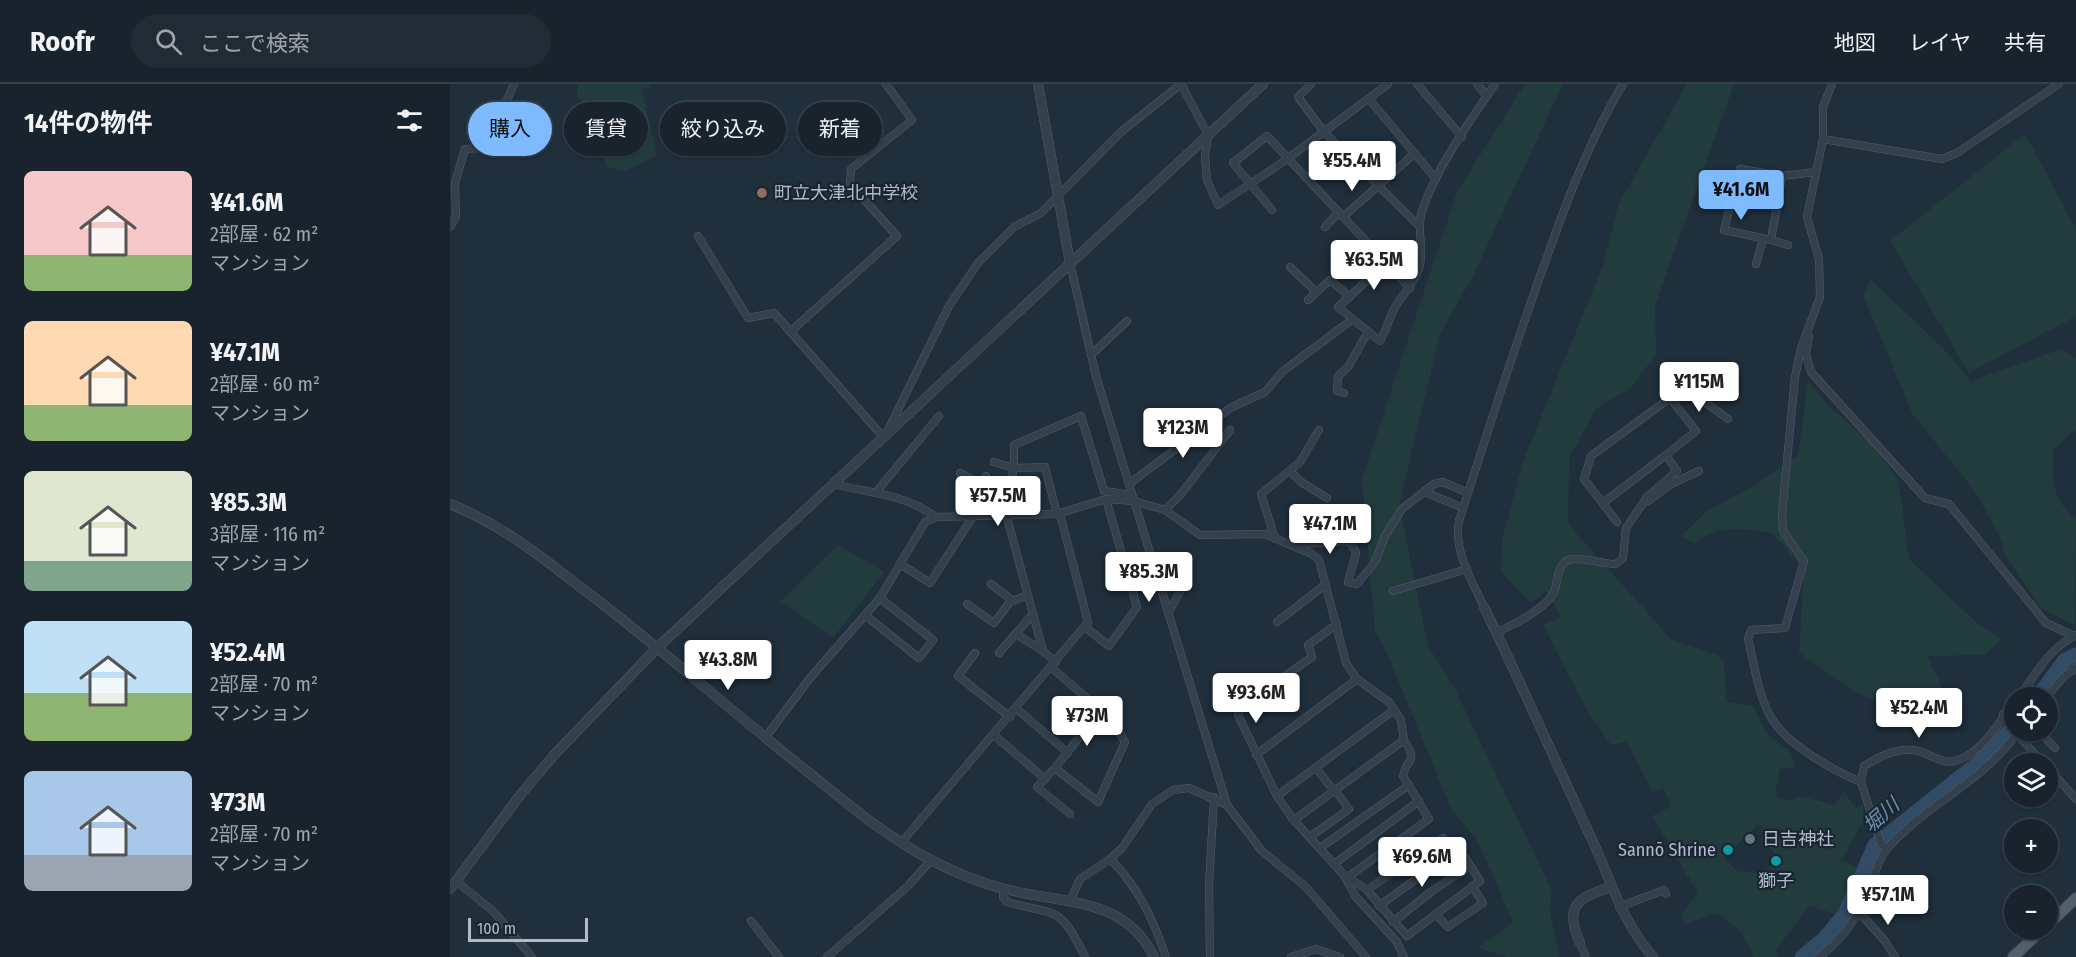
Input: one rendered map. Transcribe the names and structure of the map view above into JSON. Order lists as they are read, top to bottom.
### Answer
{
  "water": ["堀川"],
  "places": [
    "町立大津北中学校",
    "日吉神社",
    "Sannō Shrine",
    "獅子"
  ],
  "scale_bar": "100 m",
  "page": {
    "header": "Roofr",
    "search": "ここで検索",
    "nav": ["地図", "レイヤ", "共有"],
    "heading": "14件の物件",
    "chip": [
      "購入",
      "賃貸",
      "絞り込み",
      "新着"
    ],
    "price": [
      "¥55.4M",
      "¥41.6M",
      "¥63.5M",
      "¥115M",
      "¥123M",
      "¥57.5M",
      "¥47.1M",
      "¥85.3M",
      "¥43.8M",
      "¥93.6M",
      "¥52.4M",
      "¥73M",
      "¥69.6M",
      "¥57.1M"
    ],
    "list": [
      {
        "name": "¥41.6M",
        "note": "2部屋 · 62 m² · マンション"
      },
      {
        "name": "¥47.1M",
        "note": "2部屋 · 60 m² · マンション"
      },
      {
        "name": "¥85.3M",
        "note": "3部屋 · 116 m² · マンション"
      },
      {
        "name": "¥52.4M",
        "note": "2部屋 · 70 m² · マンション"
      },
      {
        "name": "¥73M",
        "note": "2部屋 · 70 m² · マンション"
      }
    ],
    "map_buttons": ["+", "−"],
    "scale": "100 m"
  }
}
